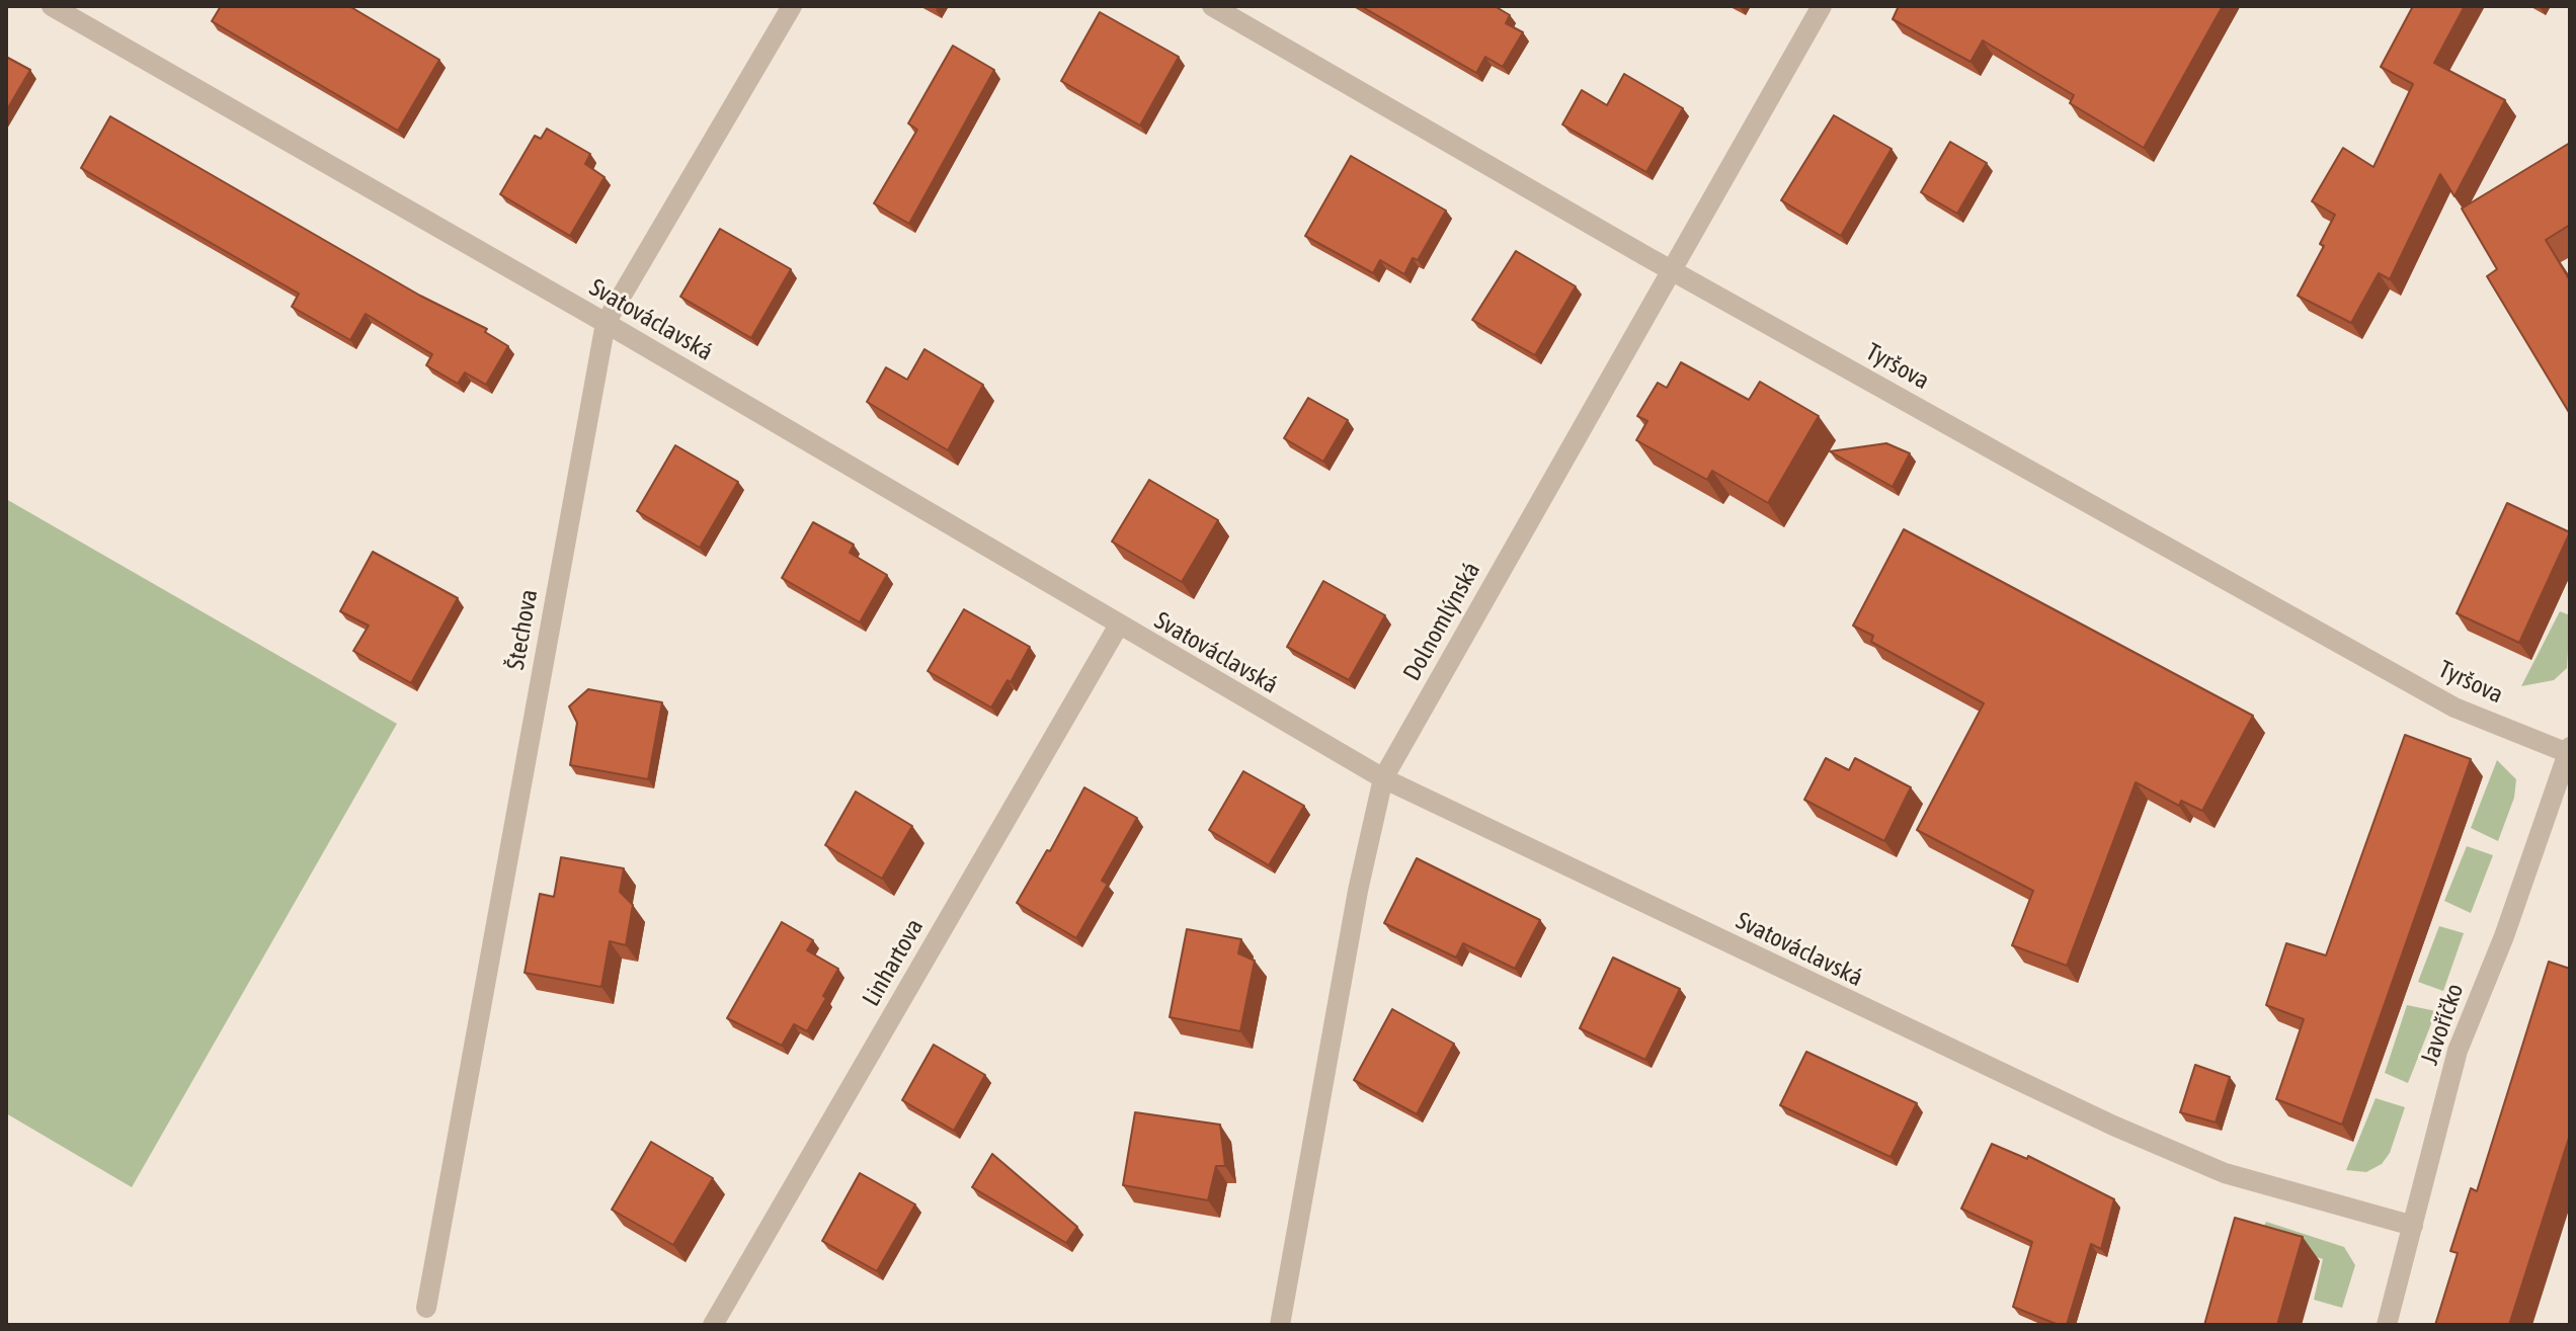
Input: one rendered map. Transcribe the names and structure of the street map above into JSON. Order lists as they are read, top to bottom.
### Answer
{
  "streets": {
    "street": [
      "Svatováclavská",
      "Tyršova",
      "Dolnomlýnská",
      "Štechova",
      "Linhartova",
      "Javoříčko"
    ]
  },
  "crossings": [
    ["Svatováclavská", "Dolnomlýnská"],
    ["Svatováclavská", "Štechova"],
    ["Svatováclavská", "Linhartova"],
    ["Svatováclavská", "Javoříčko"],
    ["Tyršova", "Dolnomlýnská"],
    ["Tyršova", "Javoříčko"]
  ]
}
